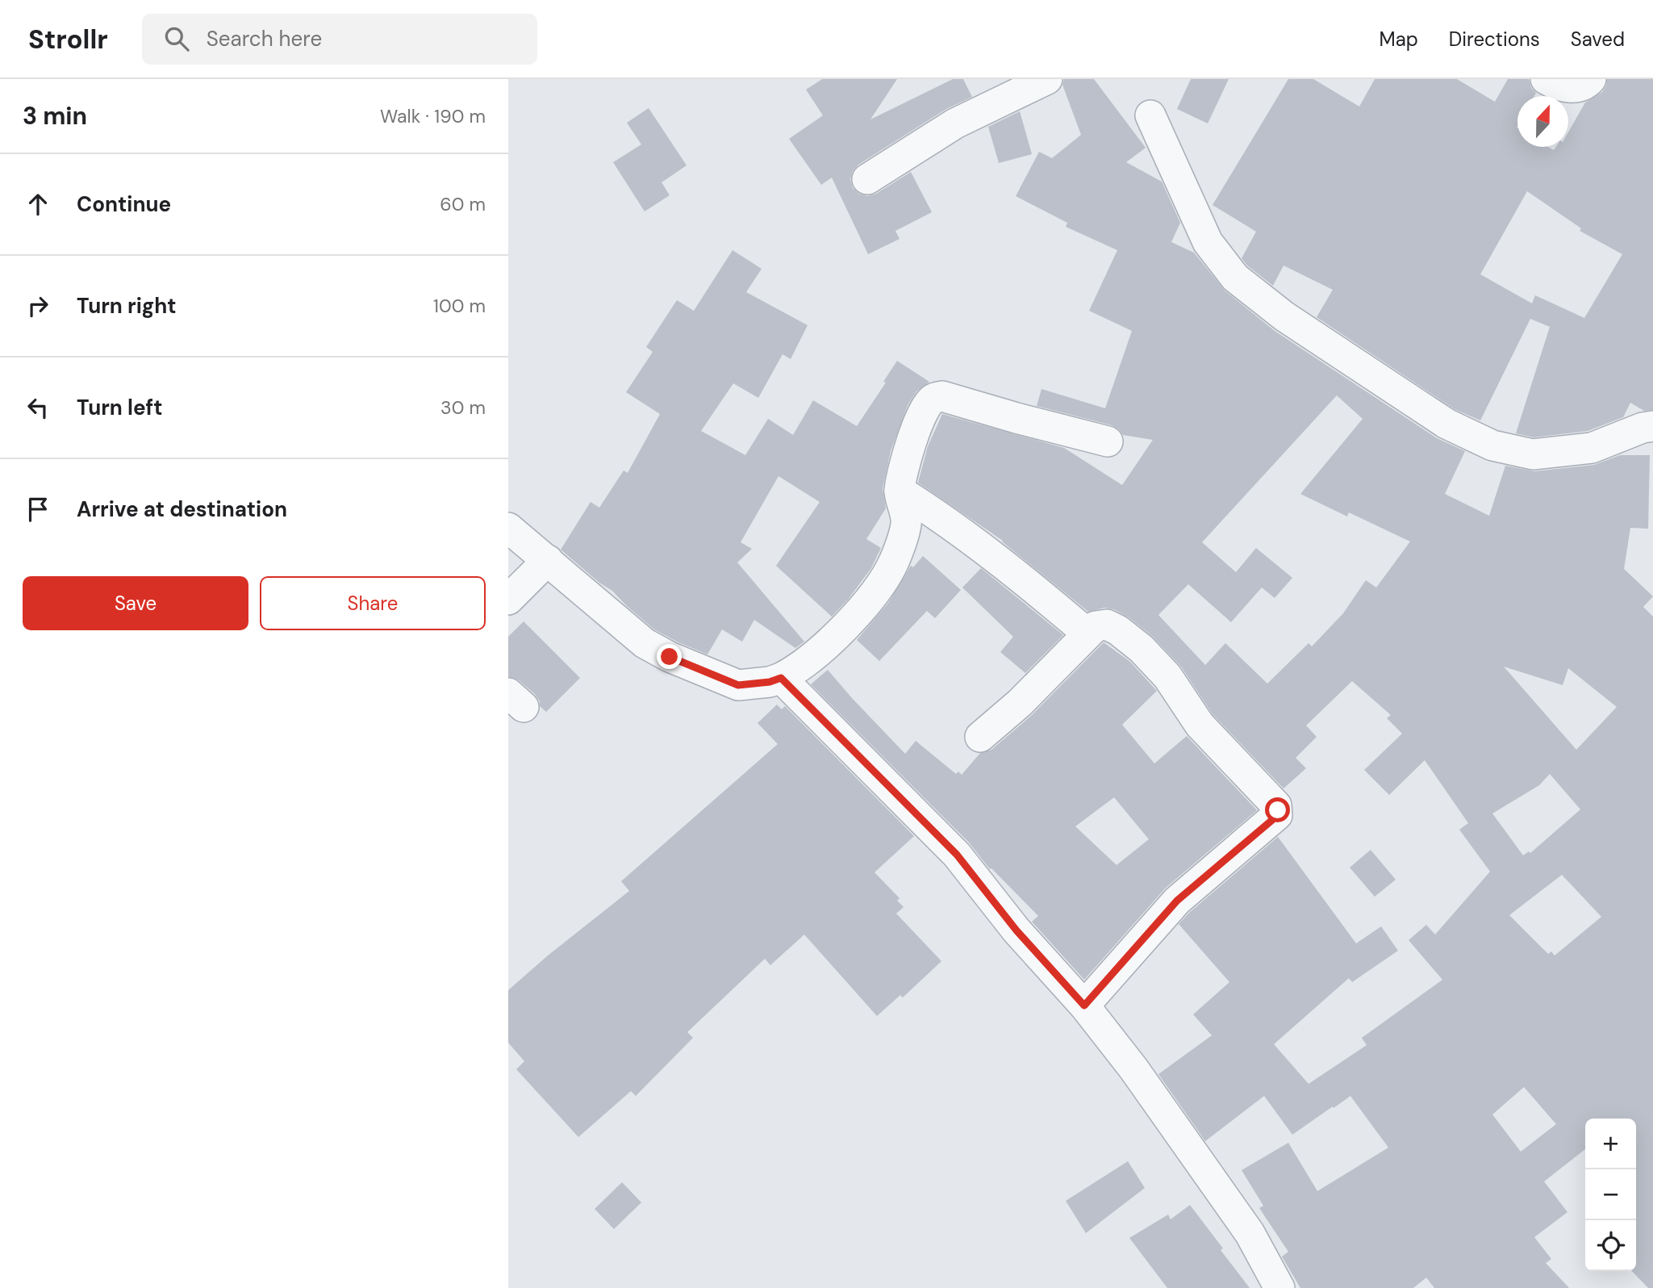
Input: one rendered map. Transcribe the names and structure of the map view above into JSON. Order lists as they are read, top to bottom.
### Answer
{
  "north": "top",
  "page": {
    "header": "Strollr",
    "search": "Search here",
    "nav": ["Map", "Directions", "Saved"],
    "heading": ["3 min", "Walk · 190 m"],
    "list": [
      ["Continue", "60 m"],
      ["Turn right", "100 m"],
      ["Turn left", "30 m"],
      "Arrive at destination"
    ],
    "buttons": ["Save", "Share"],
    "map_buttons": ["+", "−"]
  }
}
